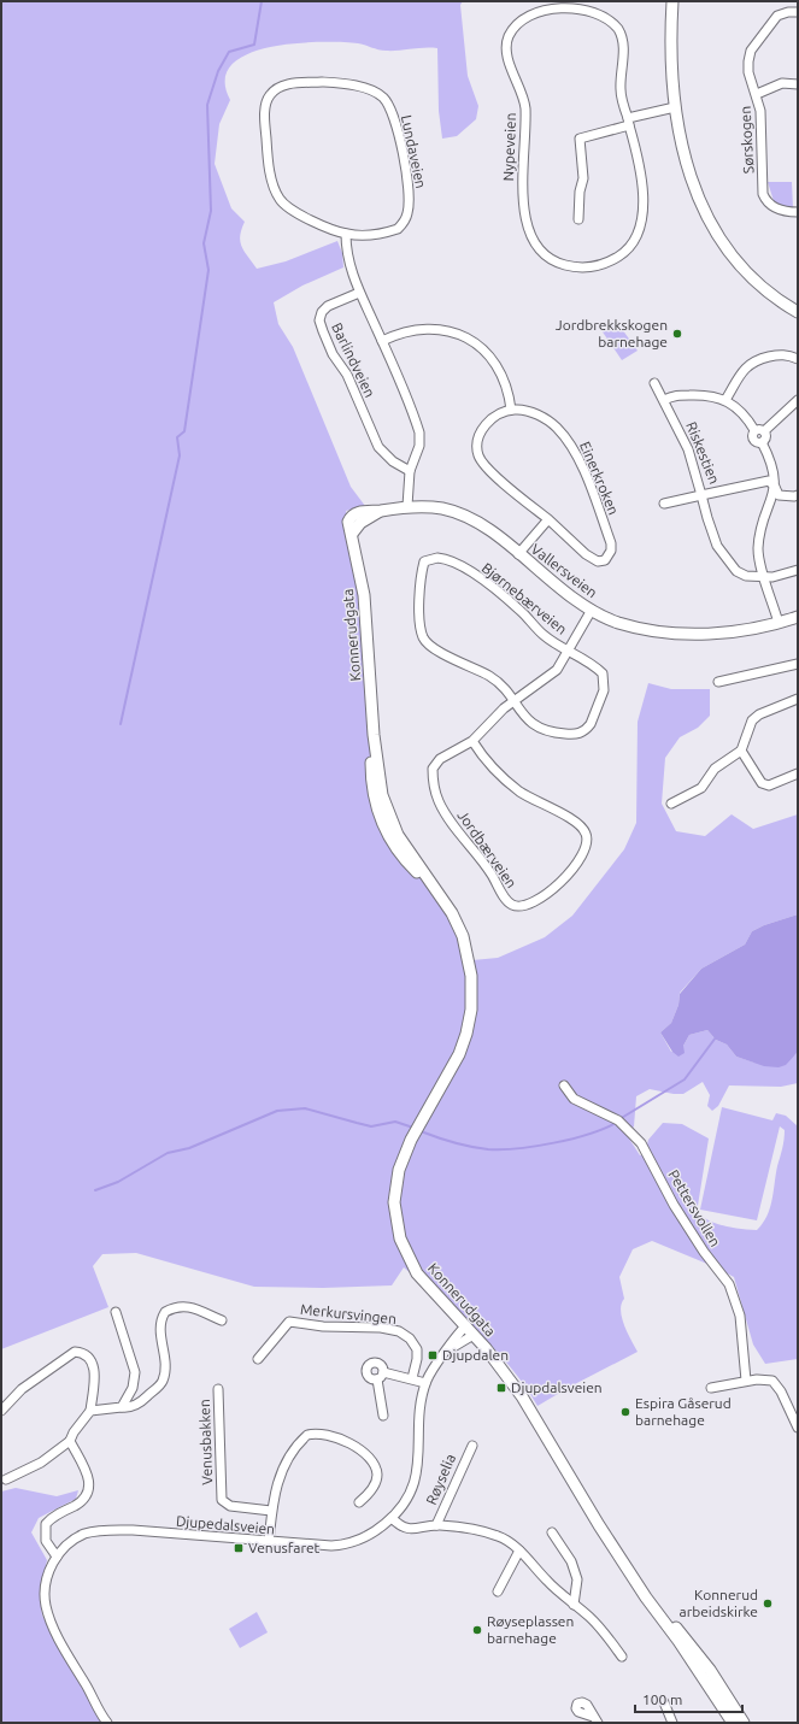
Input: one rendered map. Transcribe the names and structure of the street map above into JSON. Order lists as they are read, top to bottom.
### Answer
{
  "streets": {
    "main road": ["Vallersveien", "Konnerudgata"],
    "street": [
      "Sørskogen",
      "Nypeveien",
      "Lundaveien",
      "Barlindveien",
      "Riskestien",
      "Einerkroken",
      "Bjørnebærveien",
      "Jordbærveien",
      "Pettersvollen",
      "Merkursvingen",
      "Venusbakken",
      "Røyselia",
      "Djupedalsveien"
    ]
  },
  "crossings": [
    ["Vallersveien", "Konnerudgata"],
    ["Konnerudgata", "Djupedalsveien"]
  ],
  "places": {
    "other": [
      "Jordbrekkskogen barnehage",
      "Espira Gåserud barnehage",
      "Konnerud arbeidskirke",
      "Røyseplassen barnehage"
    ],
    "transit": ["Djupdalen", "Djupdalsveien", "Venusfaret"]
  },
  "scale_bar": "100 m"
}
